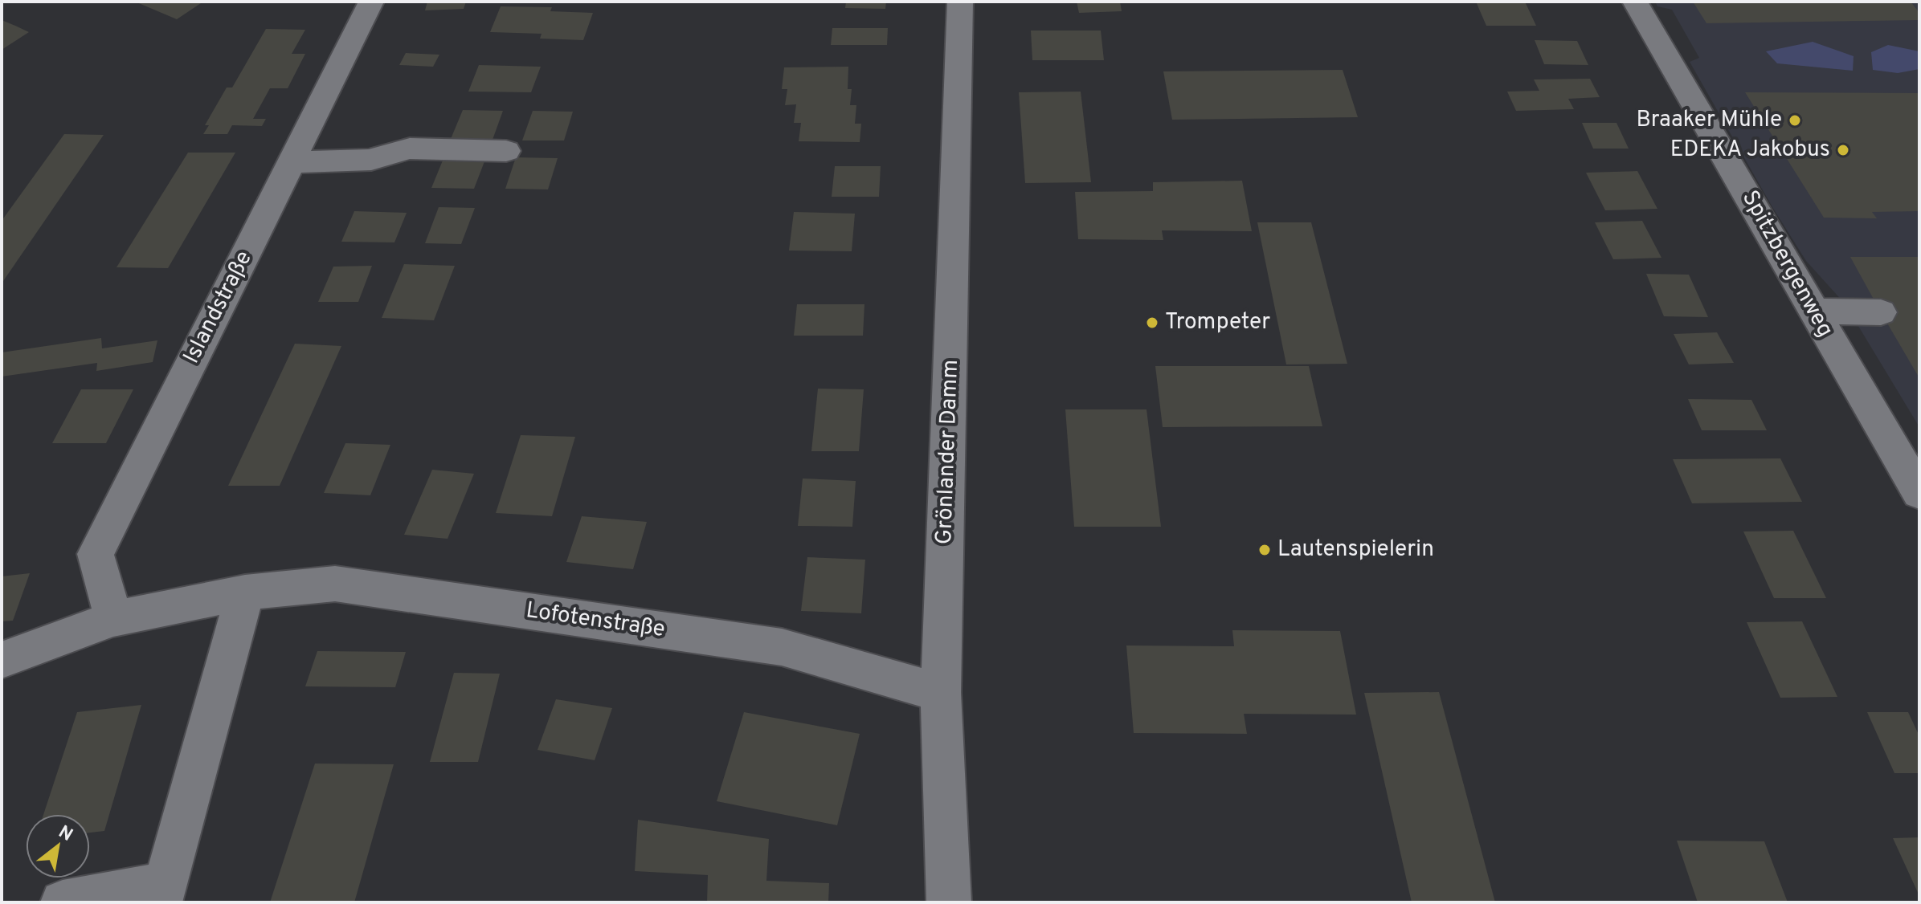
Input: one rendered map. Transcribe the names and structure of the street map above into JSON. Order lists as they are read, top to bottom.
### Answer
{
  "streets": {
    "street": [
      "Spitzbergenweg",
      "Islandstraße",
      "Grönlander Damm",
      "Lofotenstraße"
    ]
  },
  "crossings": [
    ["Islandstraße", "Lofotenstraße"],
    ["Grönlander Damm", "Lofotenstraße"]
  ],
  "places": [
    "Braaker Mühle",
    "EDEKA Jakobus",
    "Trompeter",
    "Lautenspielerin"
  ],
  "north": "top right"
}
